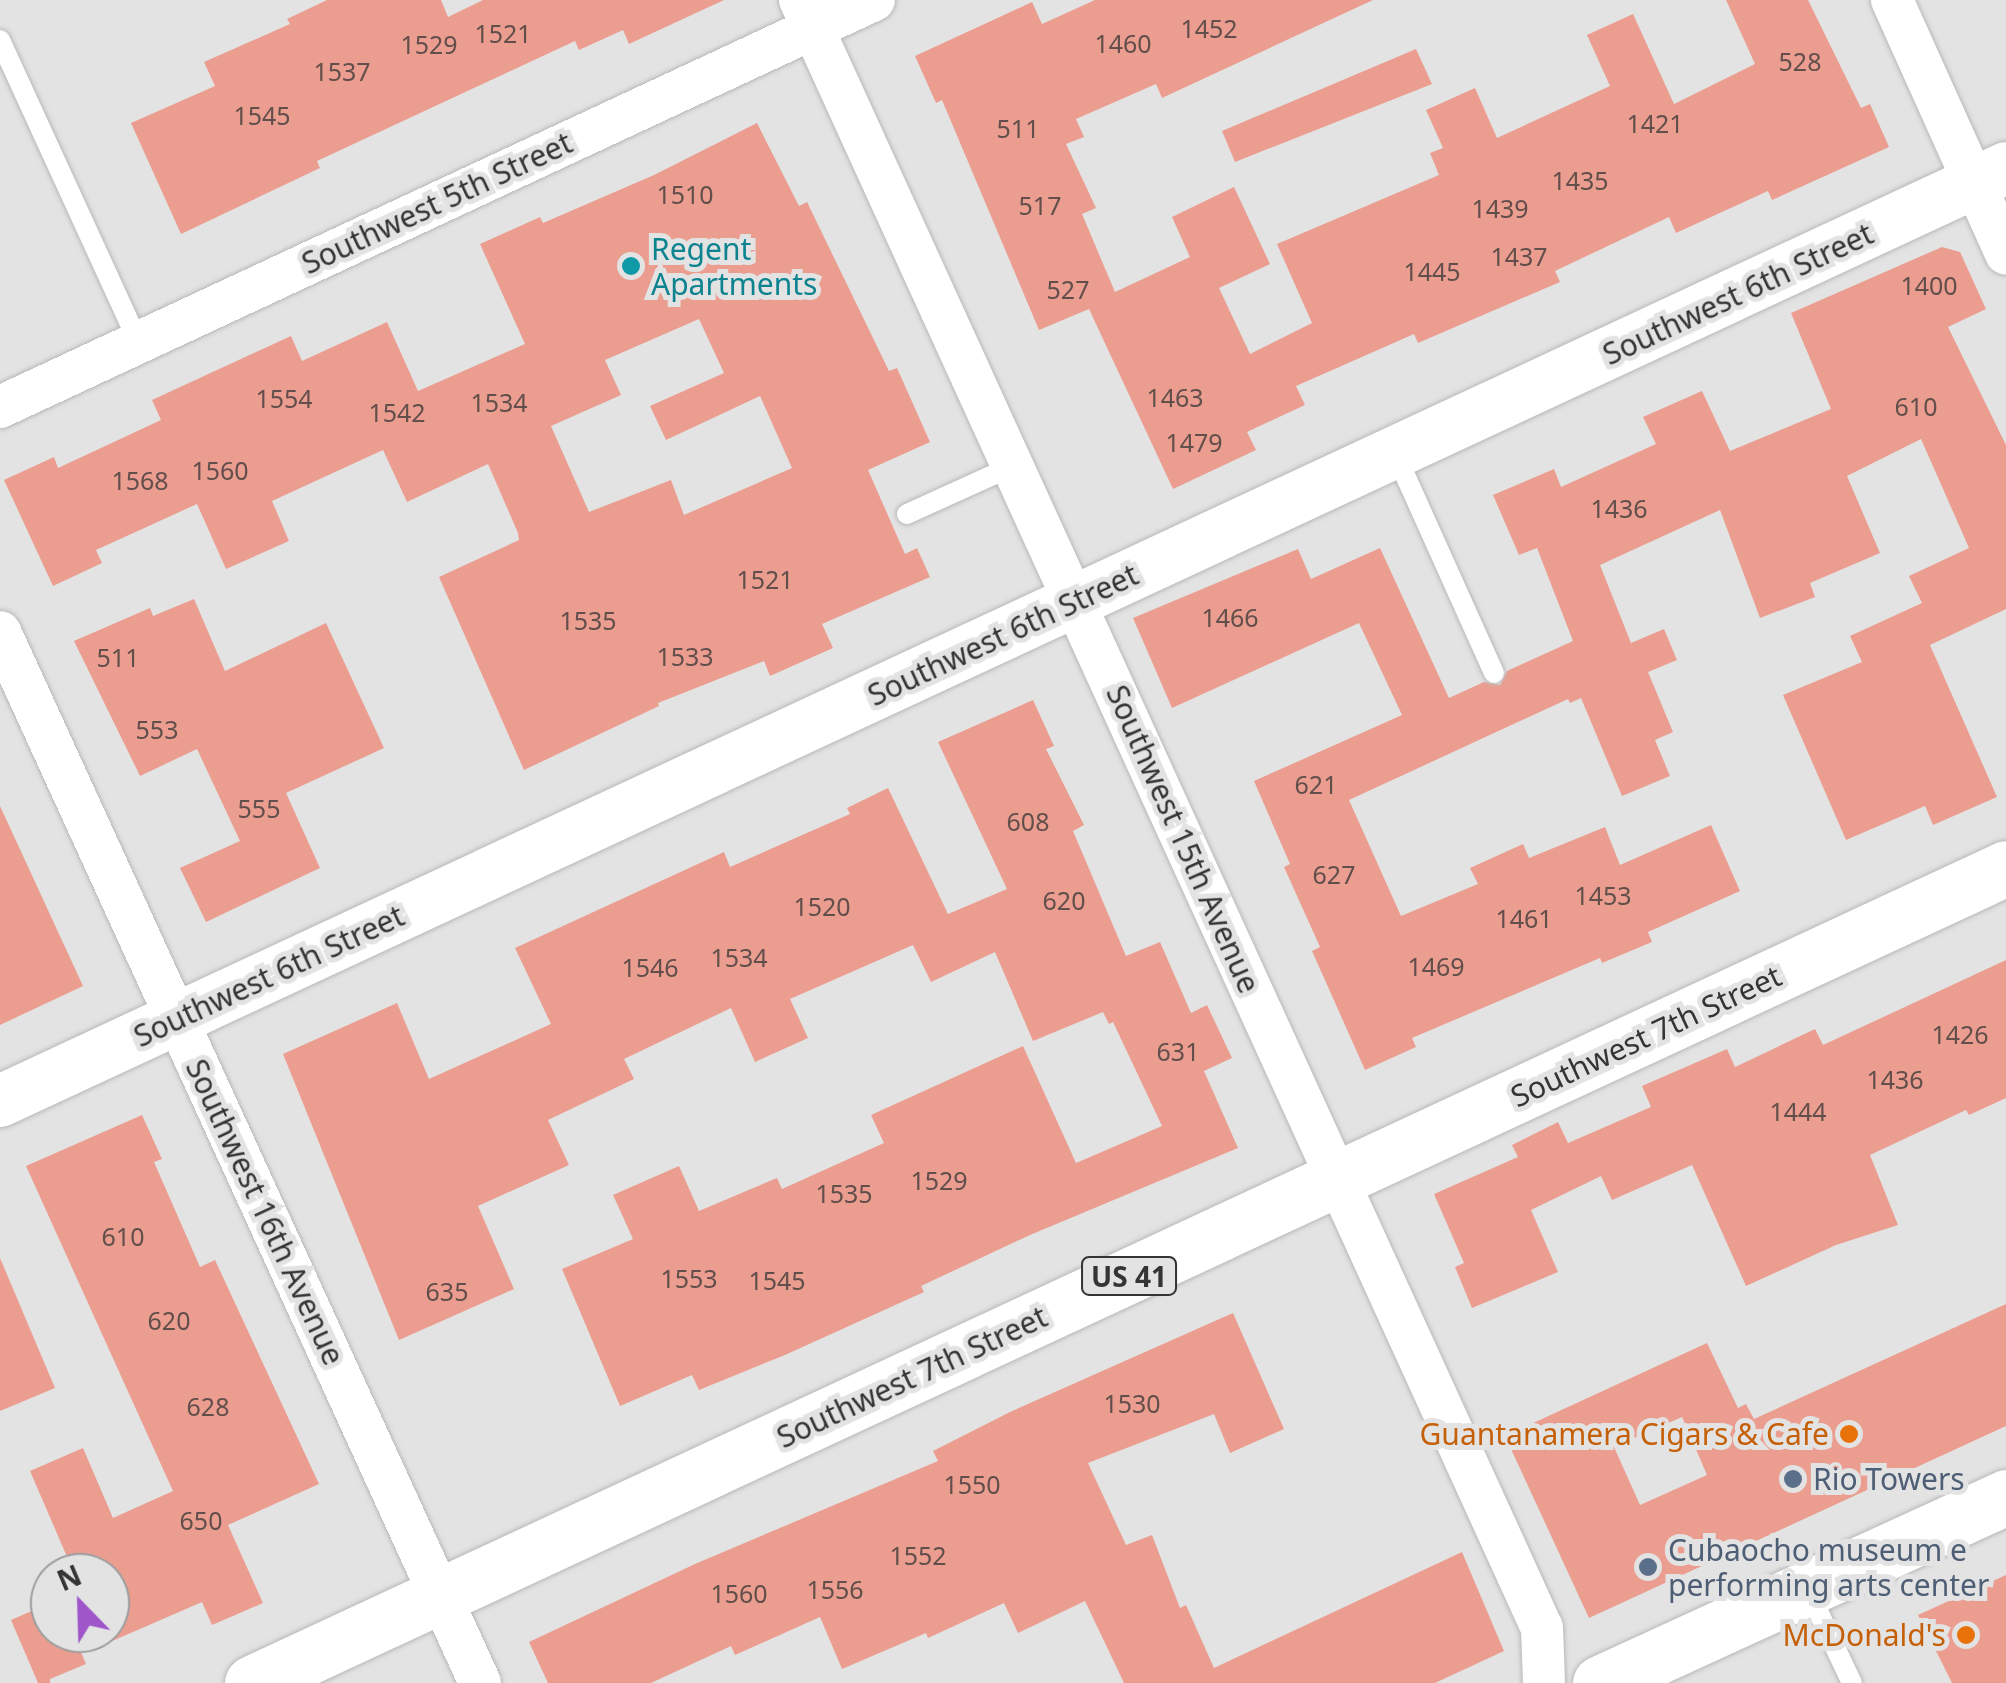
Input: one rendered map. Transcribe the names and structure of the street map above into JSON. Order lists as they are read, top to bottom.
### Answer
{
  "streets": {
    "main road": ["Southwest 7th Street", "US 41"],
    "street": [
      "Southwest 5th Street",
      "Southwest 6th Street",
      "Southwest 15th Avenue",
      "Southwest 16th Avenue"
    ]
  },
  "crossings": [
    ["Southwest 5th Street", "Southwest 15th Avenue"],
    ["Southwest 6th Street", "Southwest 15th Avenue"],
    ["Southwest 6th Street", "Southwest 16th Avenue"],
    ["Southwest 15th Avenue", "Southwest 7th Street"],
    ["Southwest 7th Street", "Southwest 16th Avenue"]
  ],
  "places": [
    "Regent Apartments",
    "Guantanamera Cigars & Cafe",
    "Rio Towers",
    "Cubaocho museum e performing arts center",
    "McDonald's"
  ],
  "house_numbers": [
    "1452",
    "1521",
    "1460",
    "1529",
    "528",
    "1537",
    "1545",
    "1421",
    "511",
    "1435",
    "1510",
    "517",
    "1439",
    "1437",
    "1445",
    "1400",
    "527",
    "1463",
    "1554",
    "1534",
    "610",
    "1542",
    "1479",
    "1560",
    "1568",
    "1436",
    "1521",
    "1466",
    "1535",
    "1533",
    "511",
    "553",
    "621",
    "555",
    "608",
    "627",
    "1453",
    "620",
    "1520",
    "1461",
    "1534",
    "1469",
    "1546",
    "1426",
    "631",
    "1436",
    "1444",
    "1529",
    "1535",
    "610",
    "1553",
    "1545",
    "635",
    "620",
    "1530",
    "628",
    "1550",
    "650",
    "1552",
    "1556",
    "1560"
  ],
  "north": "top left"
}
